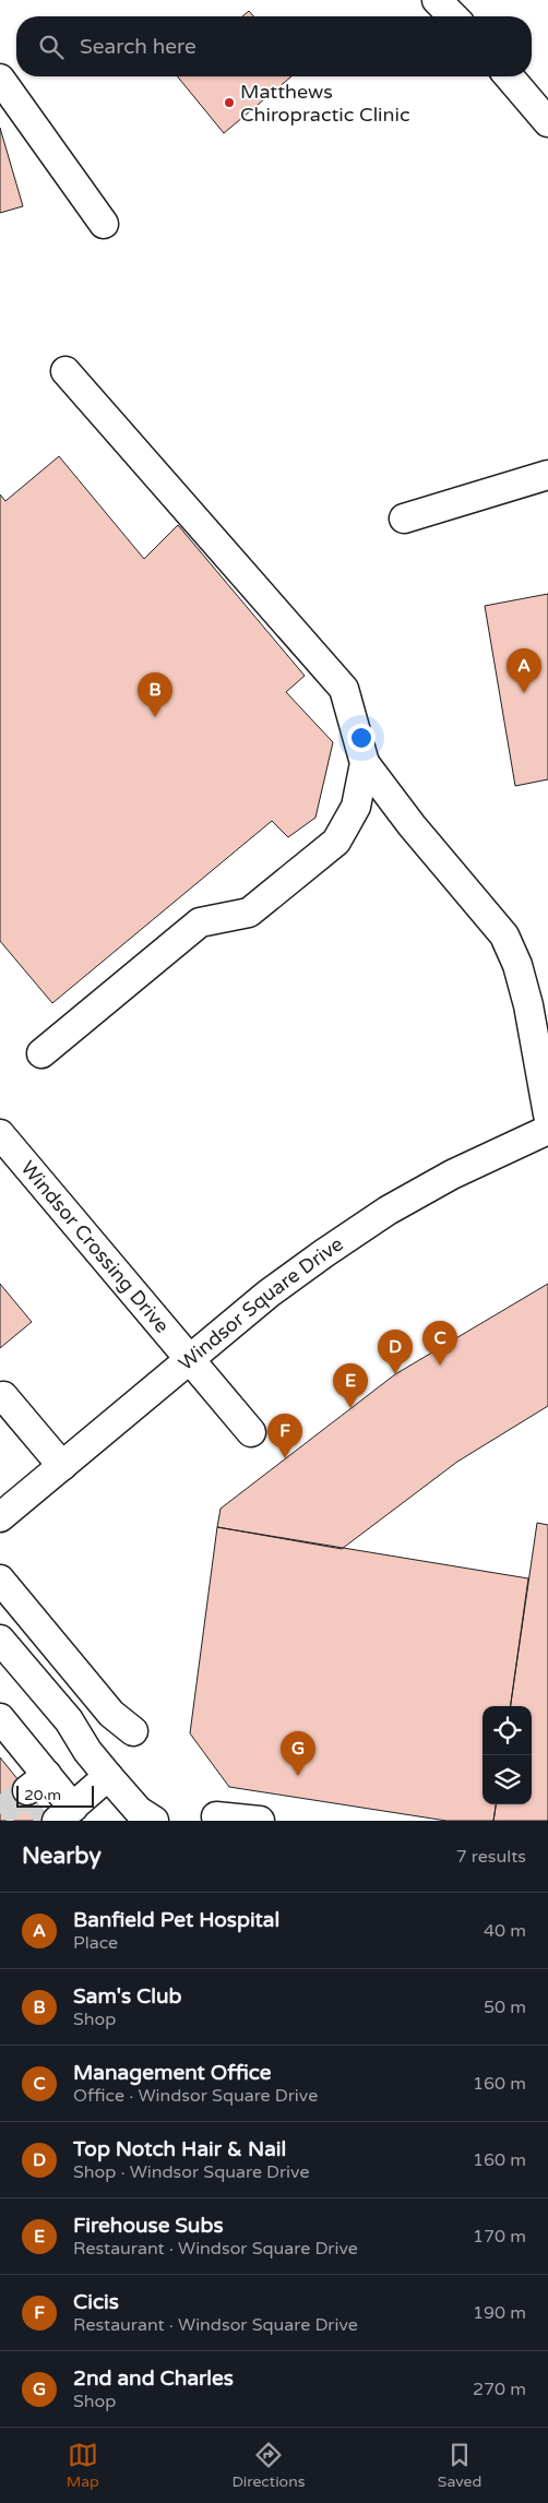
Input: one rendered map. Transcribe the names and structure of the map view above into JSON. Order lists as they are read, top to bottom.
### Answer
{
  "streets": {
    "street": ["Windsor Crossing Drive", "Windsor Square Drive"]
  },
  "crossings": [
    ["Windsor Crossing Drive", "Windsor Square Drive"]
  ],
  "places": ["Matthews Chiropractic Clinic"],
  "scale_bar": "20 m",
  "page": {
    "search": "Search here",
    "pins": [
      "A",
      "B",
      "C",
      "D",
      "E",
      "F",
      "G"
    ],
    "scale": "20 m",
    "heading": ["Nearby", "7 results"],
    "list": [
      {
        "mark": "A",
        "name": "Banfield Pet Hospital",
        "note": "Place",
        "value": "40 m"
      },
      {
        "mark": "B",
        "name": "Sam's Club",
        "note": "Shop",
        "value": "50 m"
      },
      {
        "mark": "C",
        "name": "Management Office",
        "note": "Office · Windsor Square Drive",
        "value": "160 m"
      },
      {
        "mark": "D",
        "name": "Top Notch Hair & Nail",
        "note": "Shop · Windsor Square Drive",
        "value": "160 m"
      },
      {
        "mark": "E",
        "name": "Firehouse Subs",
        "note": "Restaurant · Windsor Square Drive",
        "value": "170 m"
      },
      {
        "mark": "F",
        "name": "Cicis",
        "note": "Restaurant · Windsor Square Drive",
        "value": "190 m"
      },
      {
        "mark": "G",
        "name": "2nd and Charles",
        "note": "Shop",
        "value": "270 m"
      }
    ],
    "nav": ["Map", "Directions", "Saved"]
  }
}
